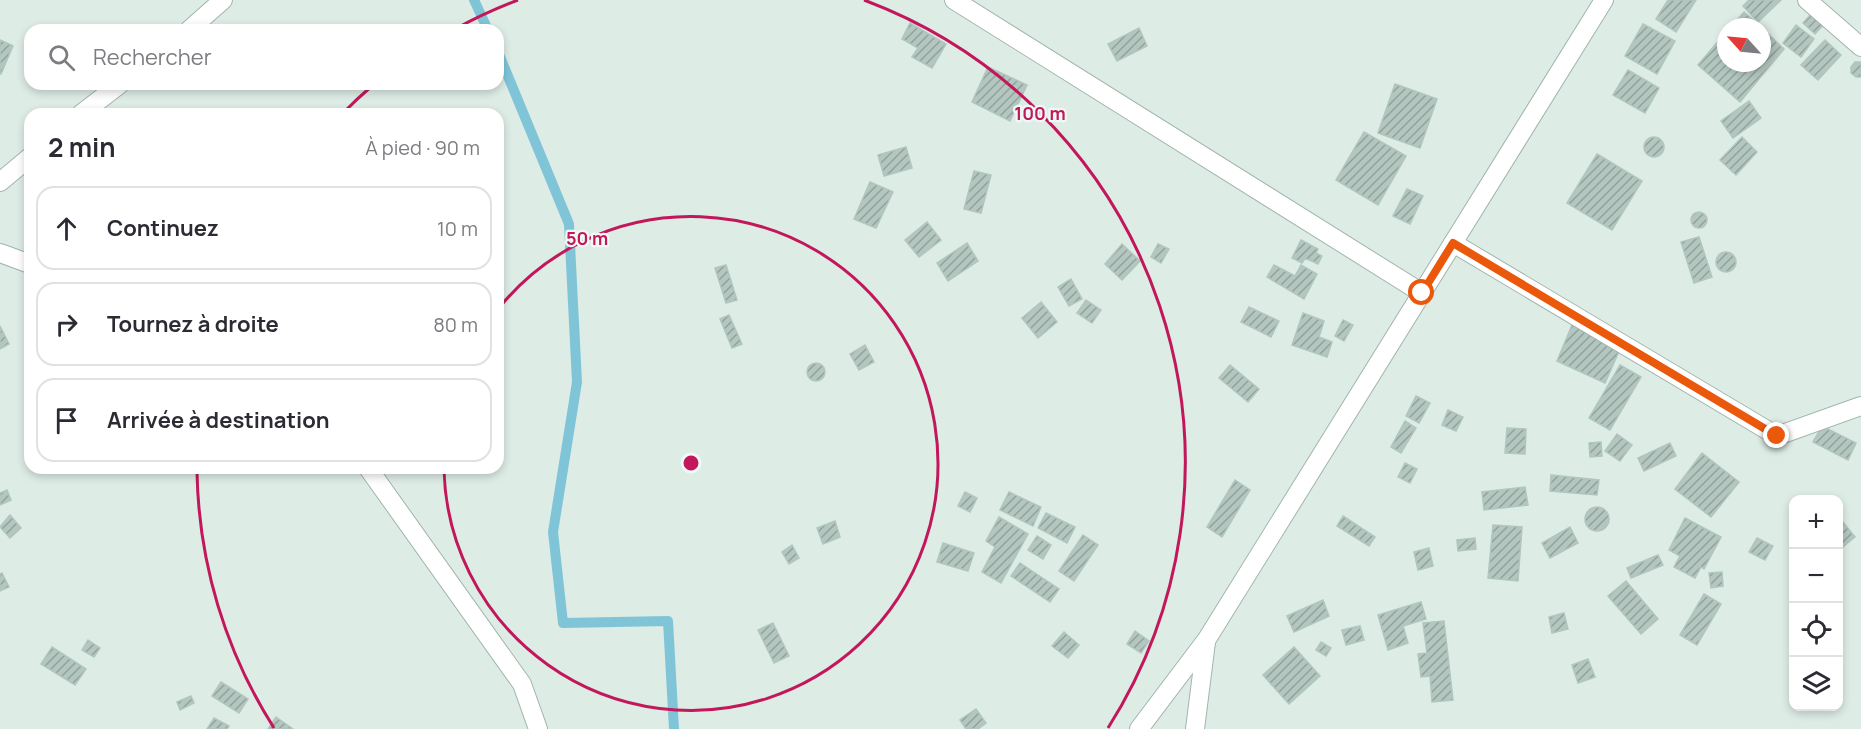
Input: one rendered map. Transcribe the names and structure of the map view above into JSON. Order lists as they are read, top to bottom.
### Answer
{
  "north": "top left",
  "page": {
    "search": "Rechercher",
    "heading": ["2 min", "À pied · 90 m"],
    "list": [
      ["Continuez", "10 m"],
      ["Tournez à droite", "80 m"],
      "Arrivée à destination"
    ],
    "map_buttons": ["+", "−"]
  },
  "rings": ["100 m", "50 m"]
}
